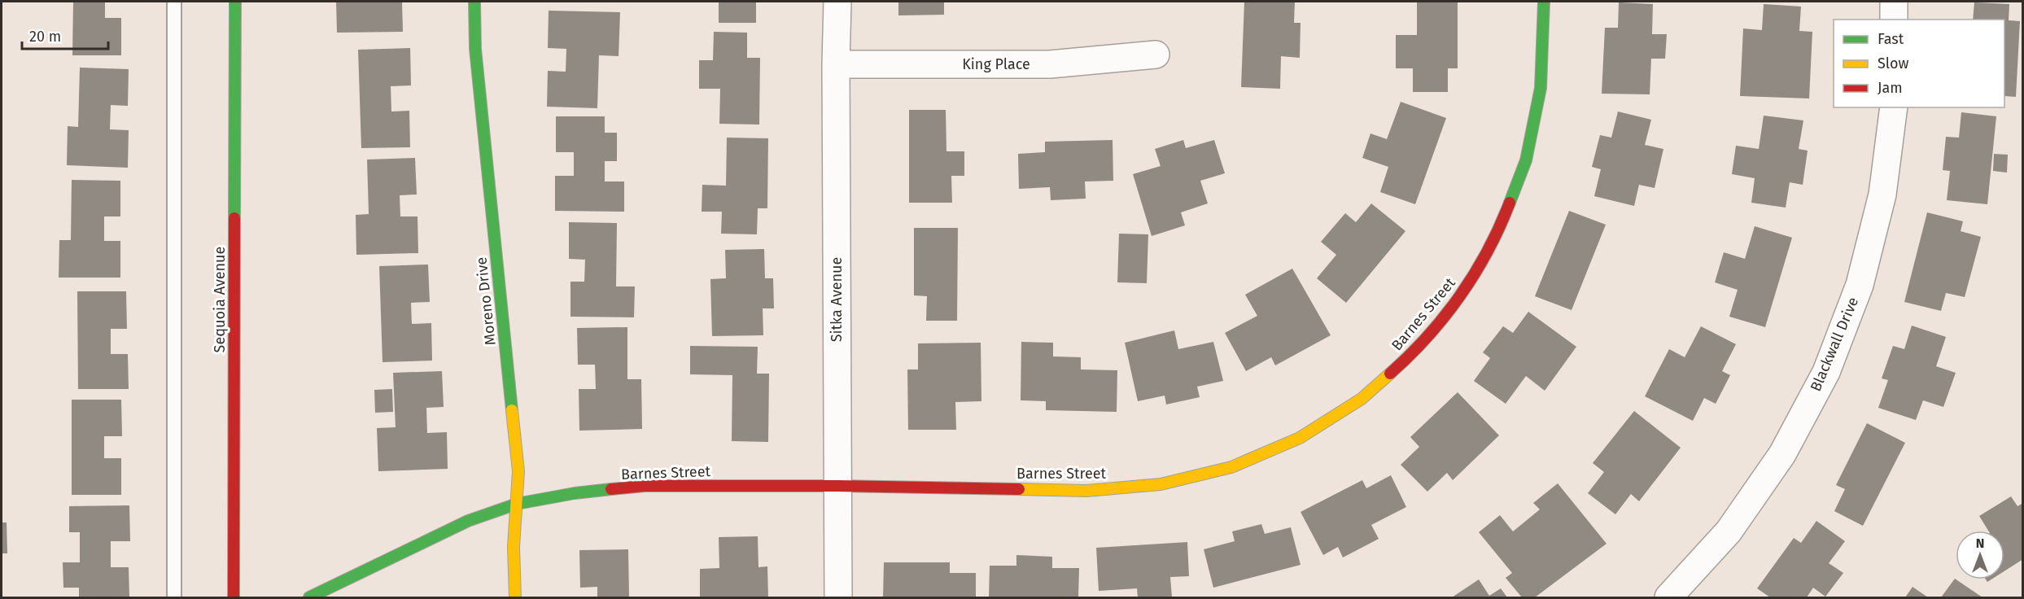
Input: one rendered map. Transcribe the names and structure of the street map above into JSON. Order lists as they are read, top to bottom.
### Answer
{
  "streets": {
    "street": [
      "King Place",
      "Sequoia Avenue",
      "Sitka Avenue",
      "Moreno Drive",
      "Barnes Street",
      "Blackwall Drive"
    ]
  },
  "crossings": [
    ["King Place", "Sitka Avenue"],
    ["Sitka Avenue", "Barnes Street"],
    ["Moreno Drive", "Barnes Street"]
  ],
  "legend": ["Fast", "Slow", "Jam"],
  "scale_bar": "20 m",
  "north": "top"
}
